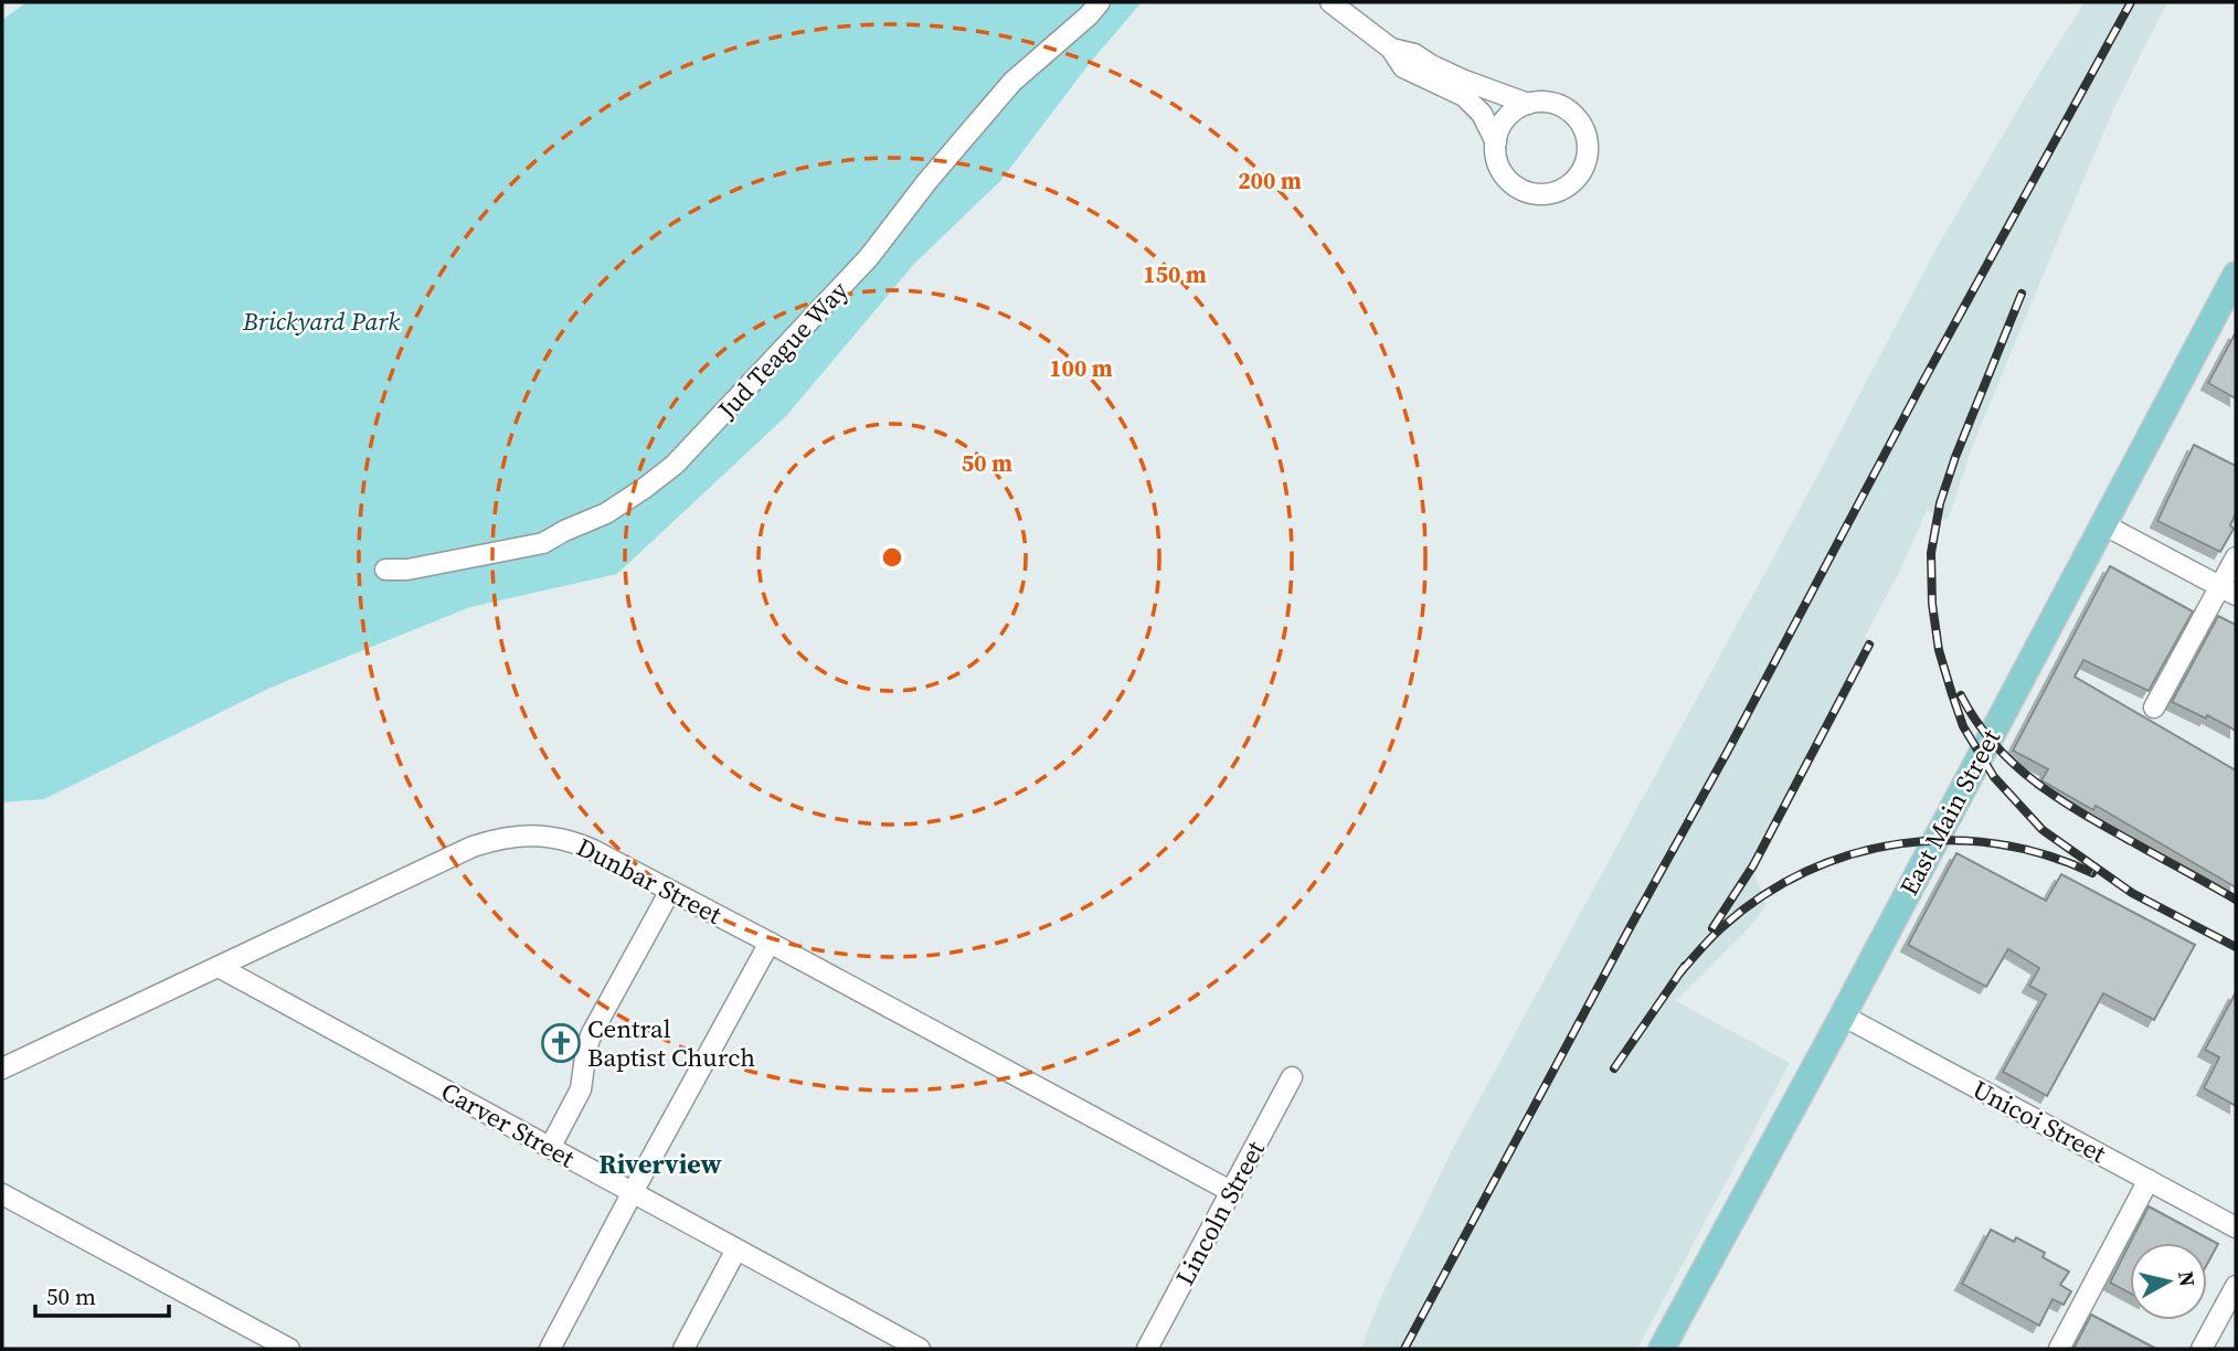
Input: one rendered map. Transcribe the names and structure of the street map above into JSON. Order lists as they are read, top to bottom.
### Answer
{
  "streets": {
    "main road": ["East Main Street"],
    "street": [
      "Jud Teague Way",
      "Dunbar Street",
      "Unicoi Street",
      "Carver Street",
      "Lincoln Street"
    ]
  },
  "crossings": [
    ["East Main Street", "Unicoi Street"],
    ["Dunbar Street", "Carver Street"],
    ["Dunbar Street", "Lincoln Street"]
  ],
  "districts": ["Riverview"],
  "parks": ["Brickyard Park"],
  "places": {
    "church": ["Central Baptist Church"]
  },
  "scale_bar": "50 m",
  "north": "right",
  "rings": [
    "200 m",
    "150 m",
    "100 m",
    "50 m"
  ]
}
